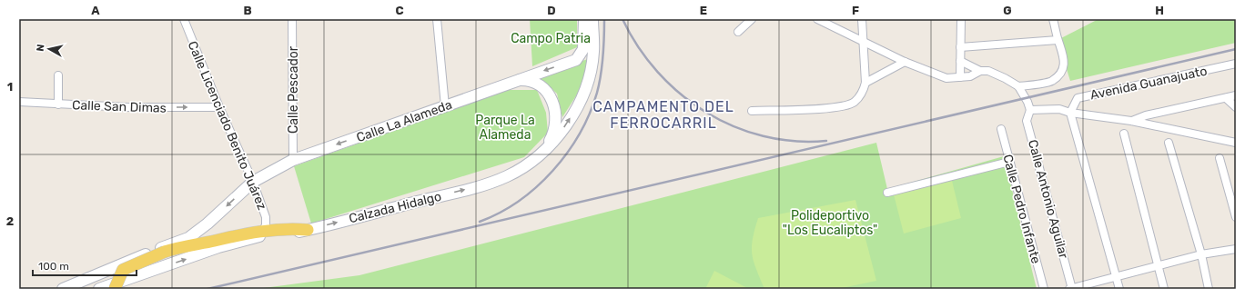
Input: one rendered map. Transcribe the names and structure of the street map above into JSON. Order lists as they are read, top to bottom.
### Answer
{
  "streets": {
    "street": [
      "Avenida Guanajuato",
      "Calle Pescador",
      "Calle San Dimas",
      "Calle La Alameda",
      "Calle Licenciado Benito Juárez",
      "Calle Antonio Aguilar",
      "Calzada Hidalgo",
      "Calle Pedro Infante"
    ]
  },
  "crossings": [
    ["Calle Pescador", "Calle La Alameda"],
    ["Calle San Dimas", "Calle Licenciado Benito Juárez"],
    ["Calle La Alameda", "Calle Licenciado Benito Juárez"],
    ["Calle La Alameda", "Calzada Hidalgo"]
  ],
  "one_way": ["Calle San Dimas", "Calle La Alameda", "Calzada Hidalgo"],
  "districts": ["CAMPAMENTO DEL FERROCARRIL"],
  "parks": ["Campo Patria", "Parque La Alameda", "Polideportivo \"Los Eucaliptos\""],
  "scale_bar": "100 m",
  "north": "left",
  "grid": {
    "columns": [
      "A",
      "B",
      "C",
      "D",
      "E",
      "F",
      "G",
      "H"
    ],
    "rows": ["1", "2"]
  }
}
